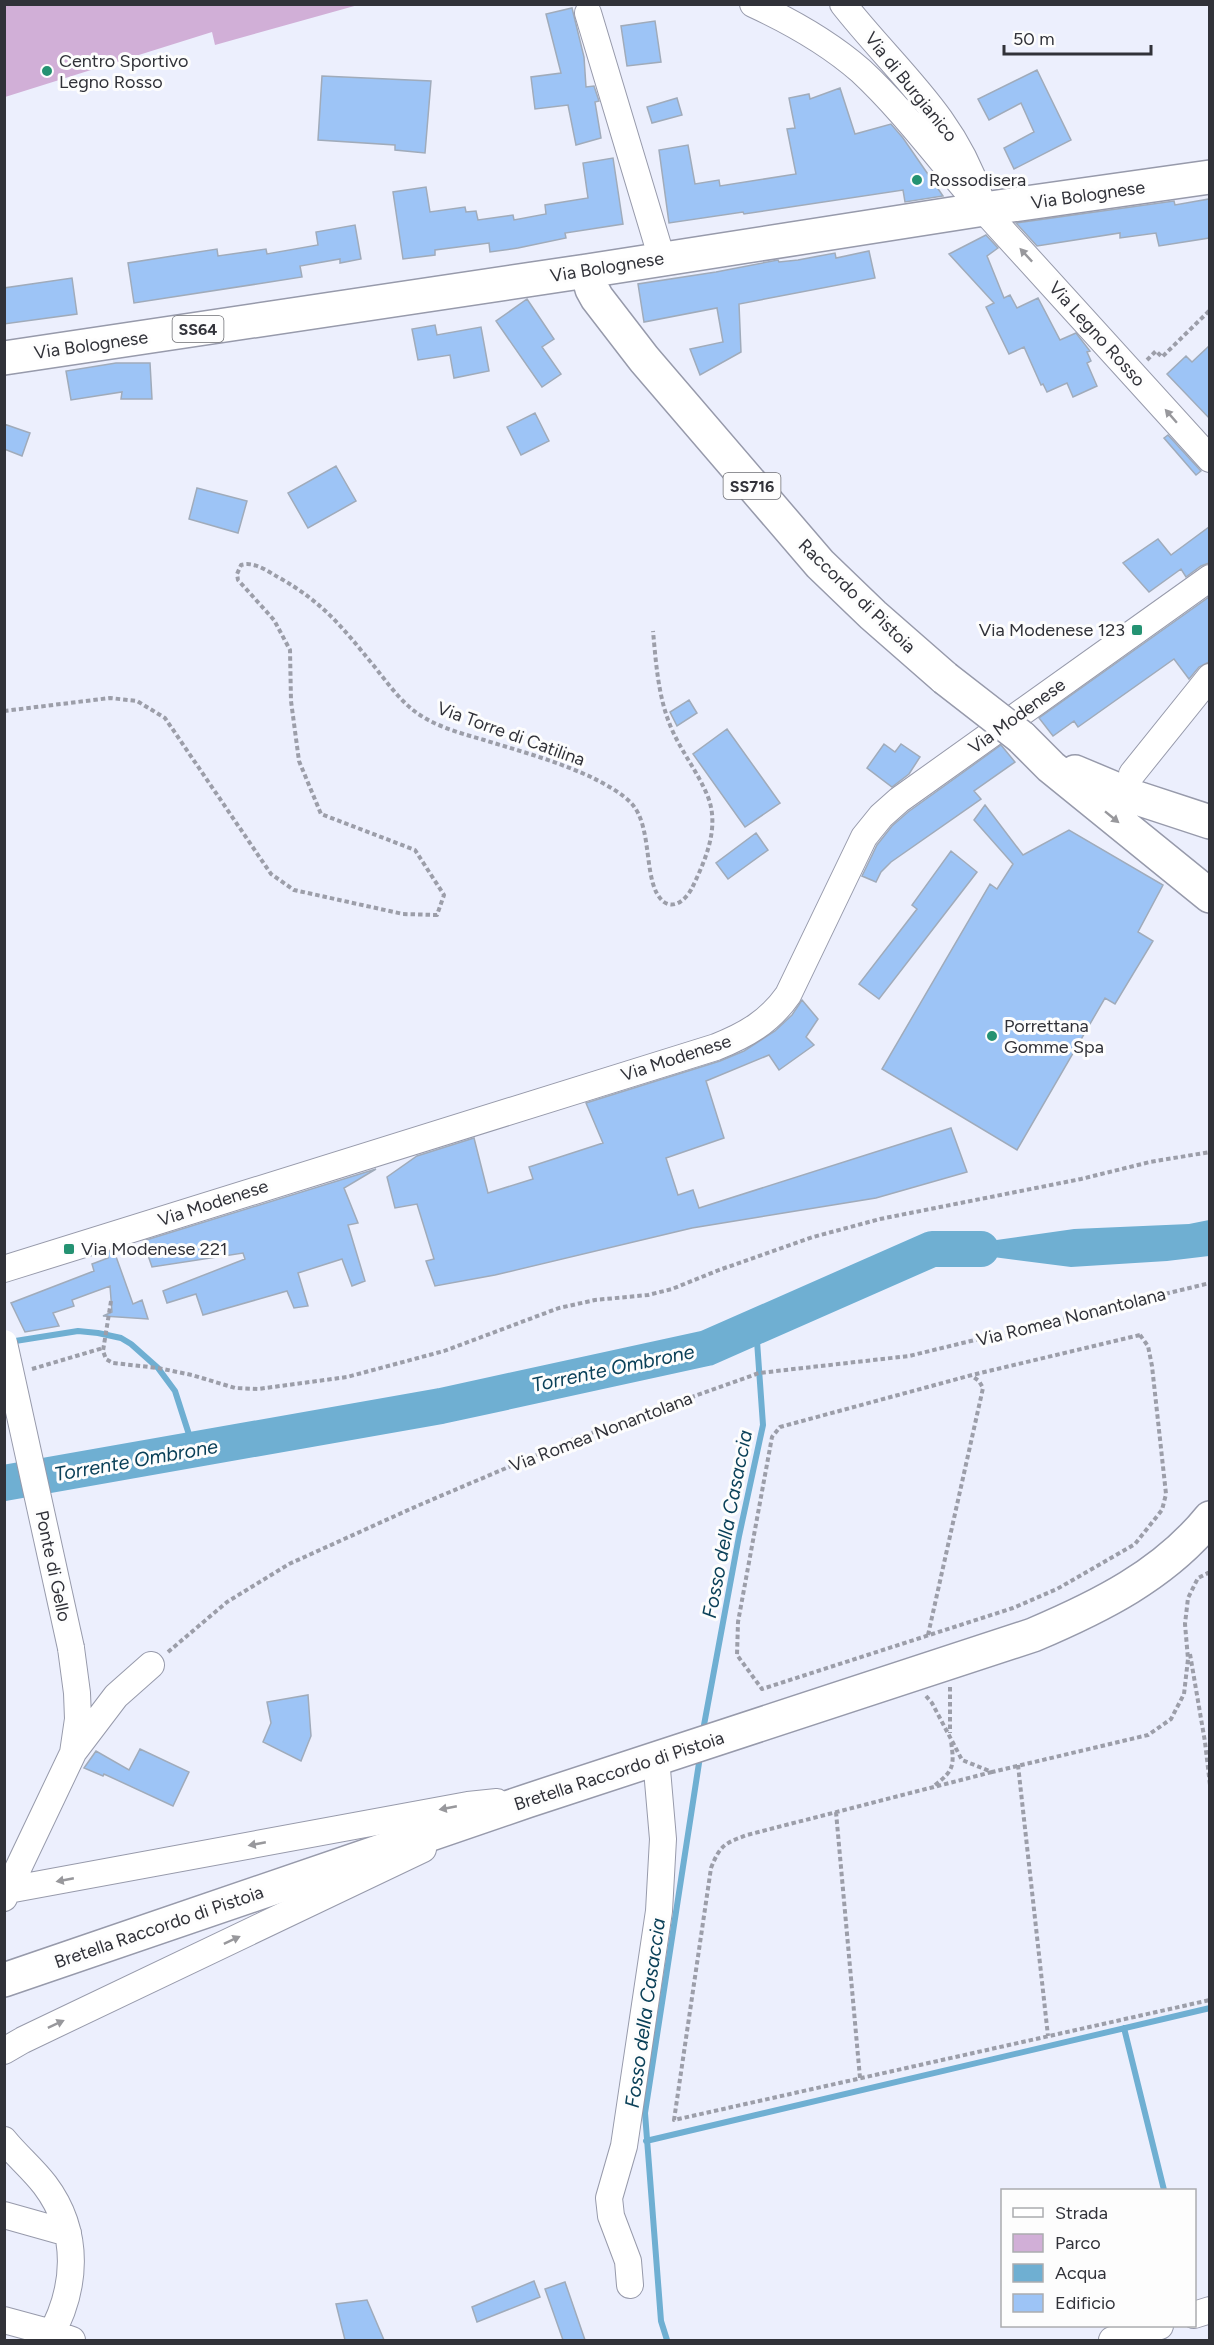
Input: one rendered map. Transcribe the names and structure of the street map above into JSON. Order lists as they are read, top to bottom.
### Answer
{
  "streets": {
    "main road": [
      "Via Bolognese",
      "SS64",
      "SS716",
      "Raccordo di Pistoia",
      "Bretella Raccordo di Pistoia"
    ],
    "street": [
      "Via di Burgianico",
      "Via Legno Rosso",
      "Via Modenese",
      "Ponte di Gello"
    ],
    "path": ["Via Torre di Catilina", "Via Romea Nonantolana"]
  },
  "crossings": [
    ["Via di Burgianico", "Via Bolognese"],
    ["Via di Burgianico", "Via Legno Rosso"],
    ["Via Bolognese", "Via Legno Rosso"],
    ["Via Bolognese", "Raccordo di Pistoia"]
  ],
  "one_way": ["Via Legno Rosso"],
  "water": ["Torrente Ombrone", "Fosso della Casaccia"],
  "places": {
    "other": ["Centro Sportivo Legno Rosso", "Rossodisera", "Porrettana Gomme Spa"],
    "transit": ["Via Modenese 123", "Via Modenese 221"]
  },
  "legend": [
    "Strada",
    "Parco",
    "Acqua",
    "Edificio"
  ],
  "scale_bar": "50 m"
}
